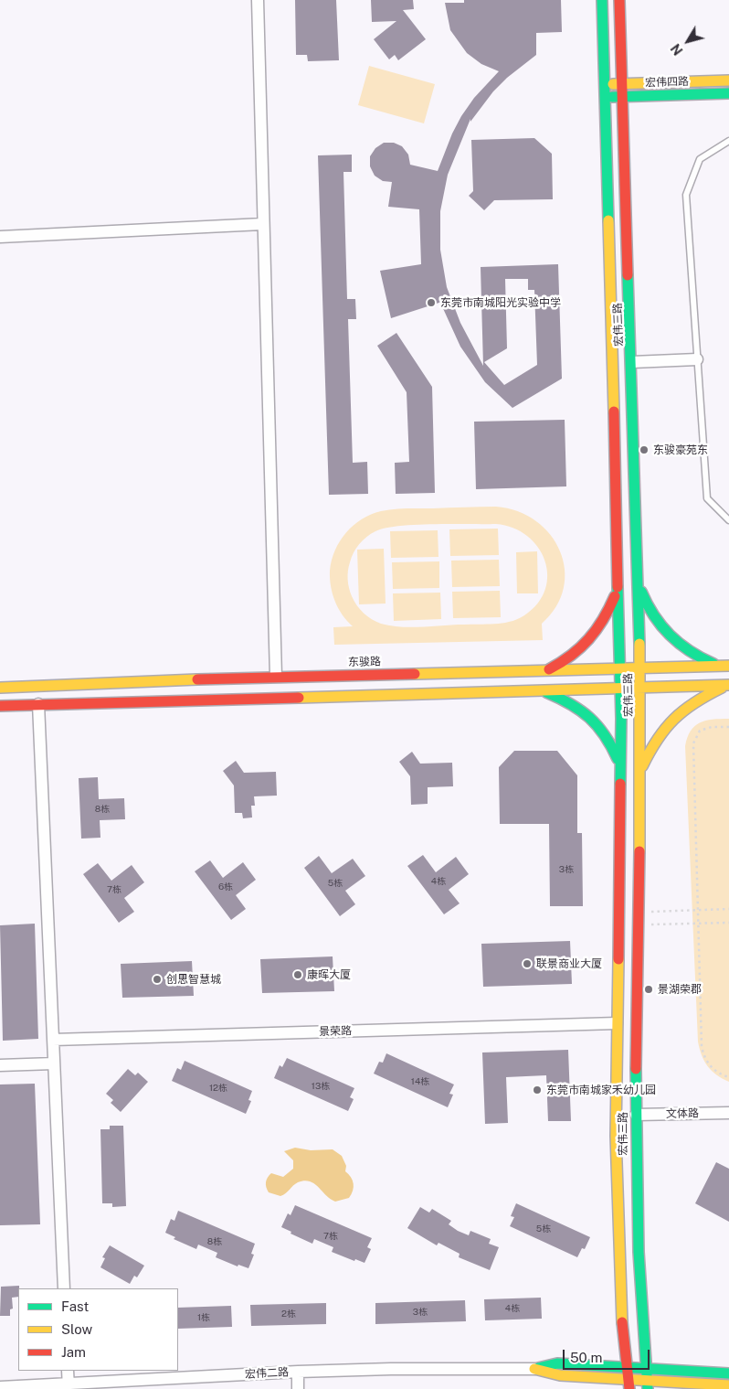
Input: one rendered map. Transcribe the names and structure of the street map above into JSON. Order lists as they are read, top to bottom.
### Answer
{
  "streets": {
    "main road": [
      "宏伟四路",
      "宏伟三路",
      "东骏路",
      "宏伟二路"
    ],
    "street": ["景荣路", "文体路"]
  },
  "crossings": [
    ["宏伟四路", "宏伟三路"],
    ["宏伟三路", "东骏路"],
    ["宏伟三路", "景荣路"],
    ["宏伟三路", "文体路"],
    ["宏伟三路", "宏伟二路"]
  ],
  "places": [
    "东莞市南城阳光实验中学",
    "东骏豪苑东",
    "联景商业大厦",
    "康晖大厦",
    "创思智慧城",
    "景湖荣郡",
    "东莞市南城家禾幼儿园"
  ],
  "house_numbers": [
    "8栋",
    "3栋",
    "4栋",
    "5栋",
    "6栋",
    "7栋",
    "14栋",
    "13栋",
    "12栋",
    "5栋",
    "7栋",
    "8栋",
    "4栋",
    "3栋",
    "2栋",
    "1栋"
  ],
  "legend": ["Fast", "Slow", "Jam"],
  "scale_bar": "50 m",
  "north": "bottom left"
}
